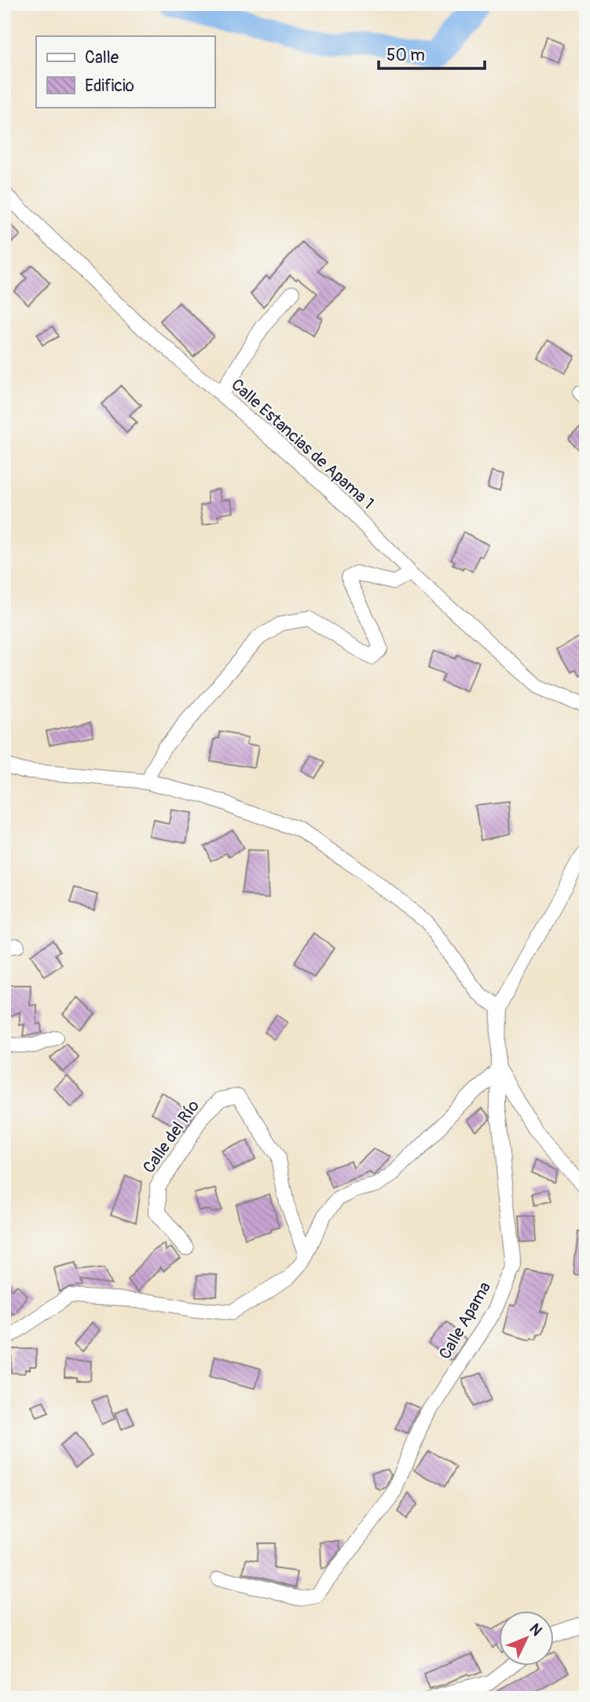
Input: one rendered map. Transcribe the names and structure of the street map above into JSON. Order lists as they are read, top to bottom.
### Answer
{
  "streets": {
    "street": ["Calle Estancias de Apama 1", "Calle del Río", "Calle Apama"]
  },
  "legend": ["Calle", "Edificio"],
  "scale_bar": "50 m",
  "north": "top right"
}
